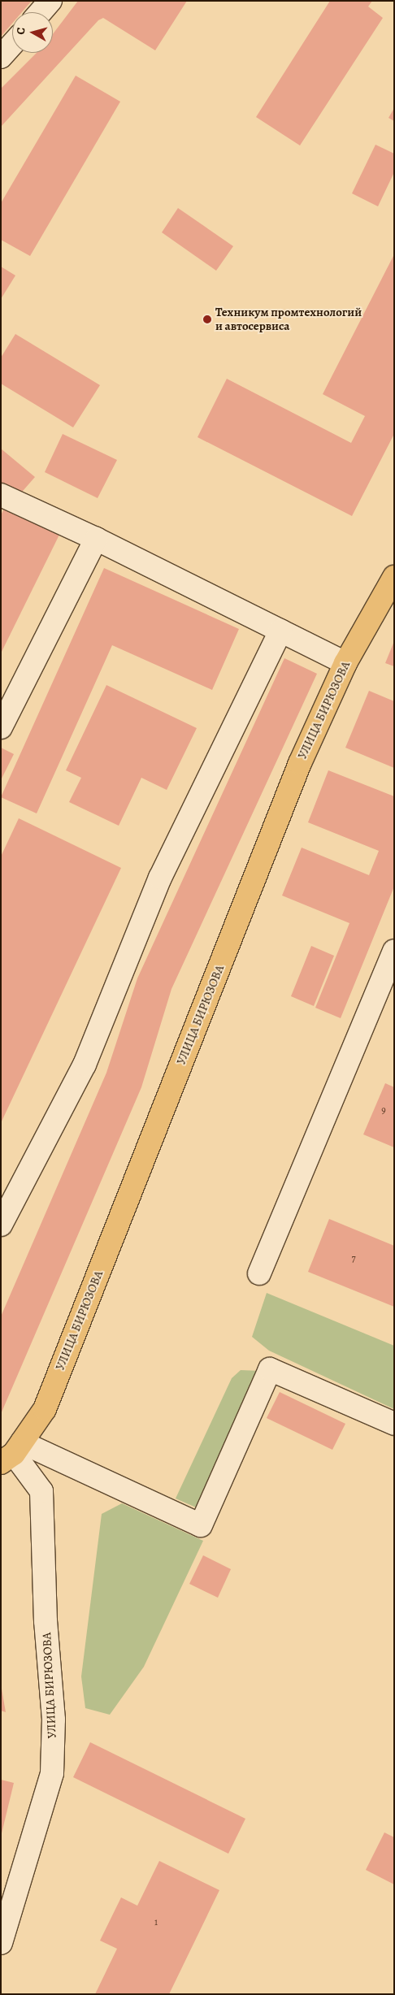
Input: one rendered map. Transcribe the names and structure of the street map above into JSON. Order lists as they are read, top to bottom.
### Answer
{
  "streets": {
    "main road": ["УЛИЦА БИРЮЗОВА"]
  },
  "places": ["Техникум промтехнологий и автосервиса"],
  "house_numbers": ["9", "7", "1"],
  "north": "left"
}
